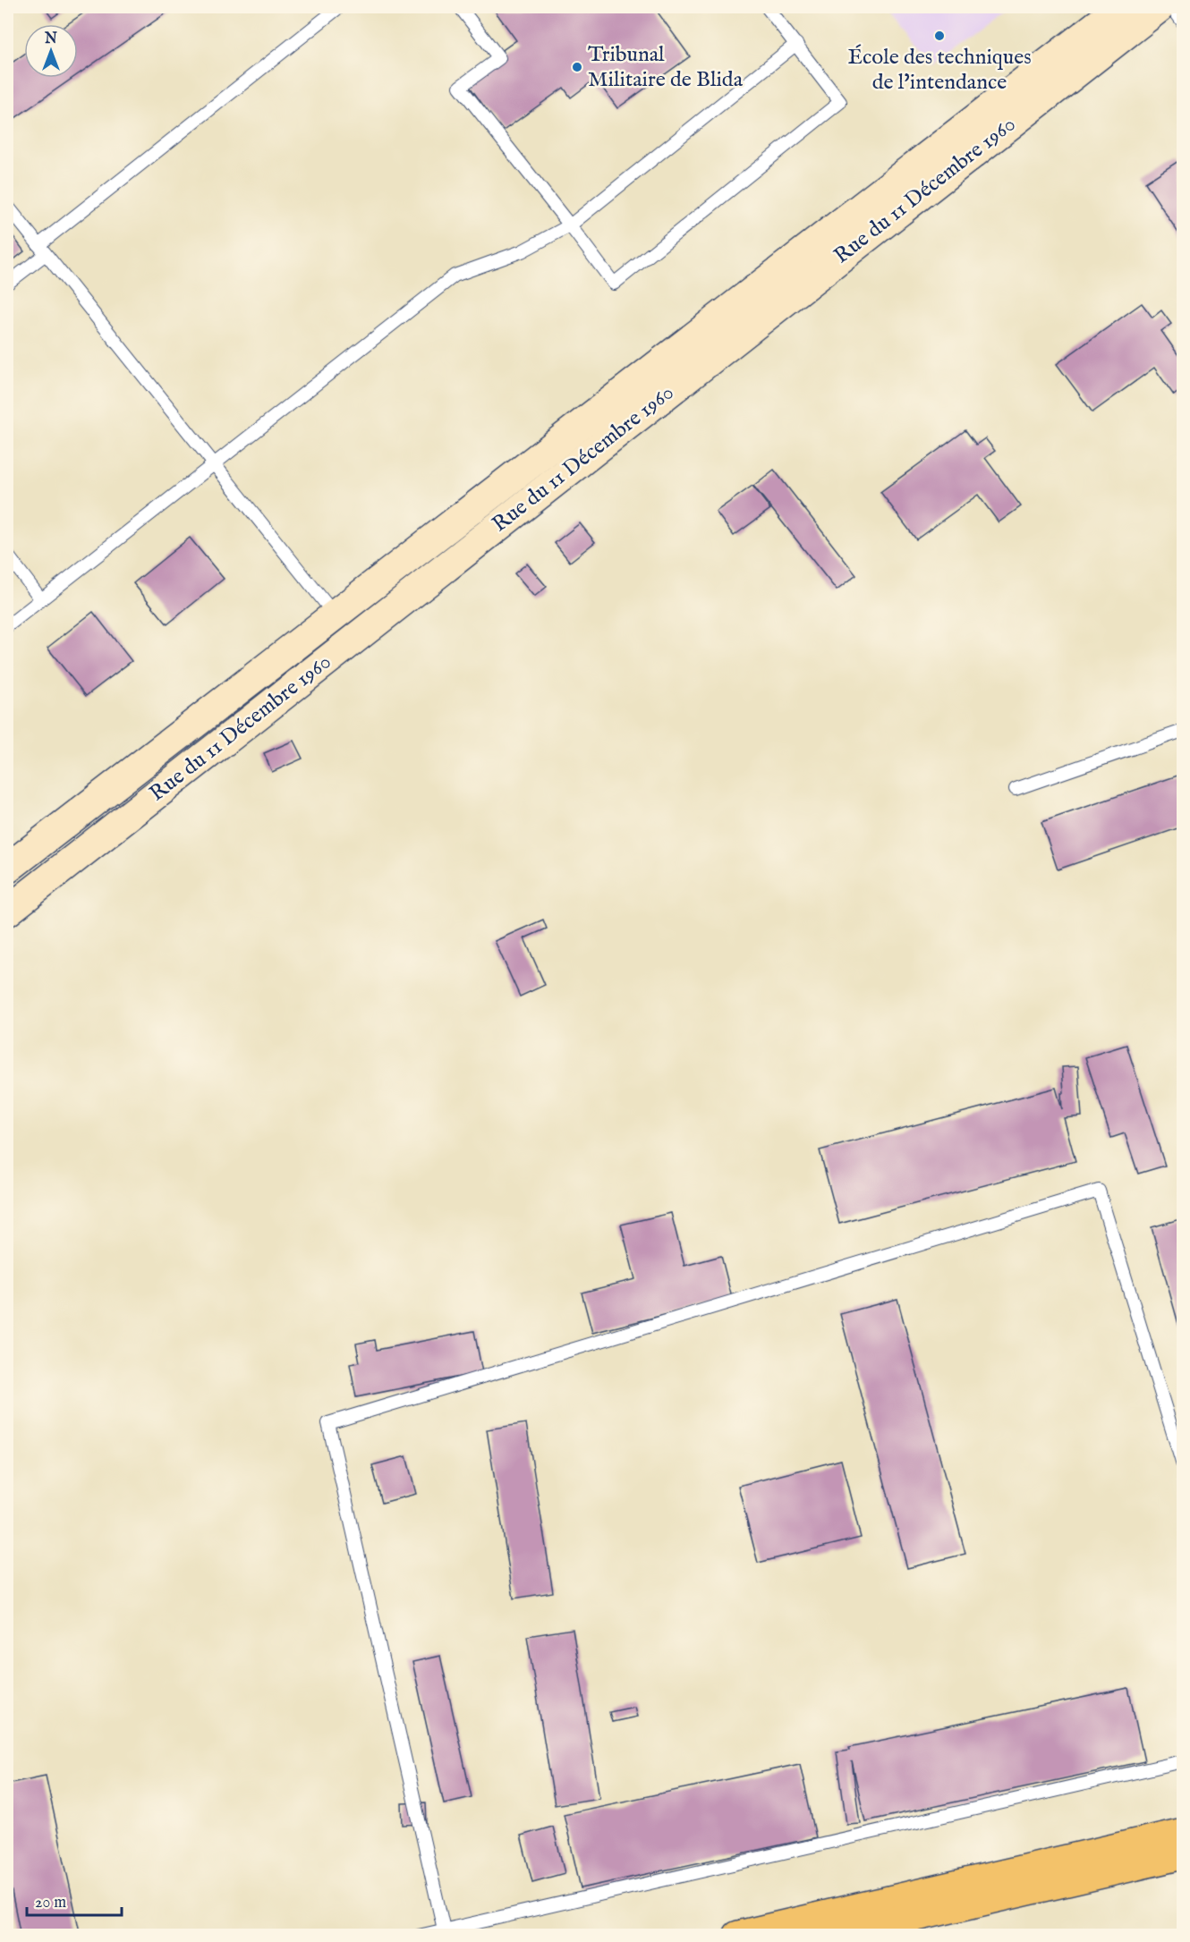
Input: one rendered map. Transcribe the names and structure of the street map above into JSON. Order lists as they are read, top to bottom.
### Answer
{
  "streets": {
    "main road": ["Rue du 11 Décembre 1960"]
  },
  "places": ["École des techniques de l'intendance", "Tribunal Militaire de Blida"],
  "scale_bar": "20 m",
  "north": "top"
}
